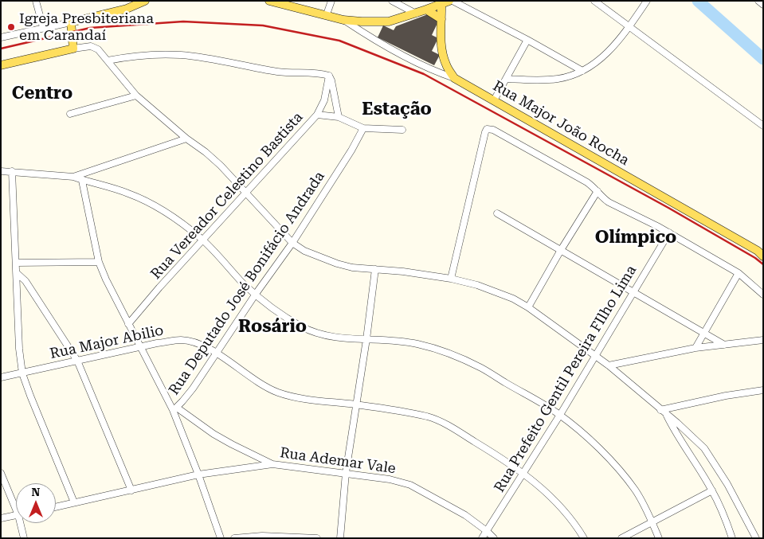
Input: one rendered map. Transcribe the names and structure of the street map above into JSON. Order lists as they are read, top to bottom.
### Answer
{
  "streets": {
    "main road": ["Rua Major João Rocha"],
    "street": [
      "Rua Vereador Celestino Bastista",
      "Rua Deputado José Bonifácio Andrada",
      "Rua Major Abilio",
      "Rua Prefeito Gentil Pereira FIlho Lima",
      "Rua Ademar Vale"
    ]
  },
  "crossings": [
    ["Rua Deputado José Bonifácio Andrada", "Rua Major Abilio"],
    ["Rua Deputado José Bonifácio Andrada", "Rua Ademar Vale"],
    ["Rua Major Abilio", "Rua Prefeito Gentil Pereira FIlho Lima"],
    ["Rua Prefeito Gentil Pereira FIlho Lima", "Rua Ademar Vale"]
  ],
  "districts": [
    "Centro",
    "Estação",
    "Olímpico",
    "Rosário"
  ],
  "places": ["Igreja Presbiteriana em Carandaí"],
  "north": "top"
}
